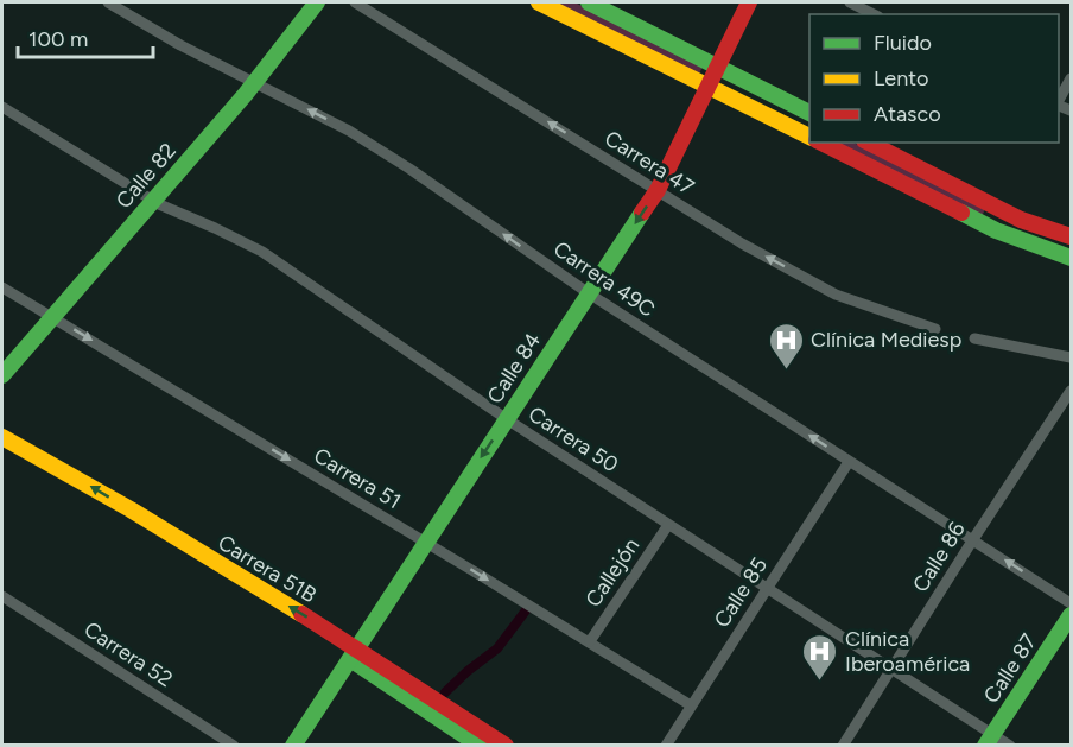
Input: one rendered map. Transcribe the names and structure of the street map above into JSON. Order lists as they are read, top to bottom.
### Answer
{
  "streets": {
    "main road": [
      "Calle 82",
      "Calle 84",
      "Carrera 51B",
      "Calle 87"
    ],
    "street": [
      "Carrera 47",
      "Carrera 49C",
      "Carrera 50",
      "Carrera 51",
      "Calle 86",
      "Callejón",
      "Calle 85",
      "Carrera 52"
    ]
  },
  "crossings": [
    ["Carrera 47", "Calle 84"],
    ["Calle 82", "Carrera 49C"],
    ["Calle 82", "Carrera 50"],
    ["Calle 82", "Carrera 51"],
    ["Carrera 49C", "Calle 84"],
    ["Carrera 49C", "Calle 86"],
    ["Carrera 49C", "Calle 85"],
    ["Calle 84", "Carrera 50"],
    ["Calle 84", "Carrera 51"],
    ["Calle 84", "Carrera 51B"],
    ["Carrera 50", "Calle 86"],
    ["Carrera 50", "Callejón"],
    ["Carrera 50", "Calle 85"],
    ["Carrera 50", "Calle 87"],
    ["Carrera 51", "Callejón"],
    ["Carrera 51", "Calle 85"]
  ],
  "one_way": [
    "Carrera 47",
    "Carrera 49C",
    "Carrera 51",
    "Carrera 51B"
  ],
  "places": {
    "hospital": ["Clínica Mediesp", "Clínica Iberoamérica"]
  },
  "legend": ["Fluido", "Lento", "Atasco"],
  "scale_bar": "100 m"
}
